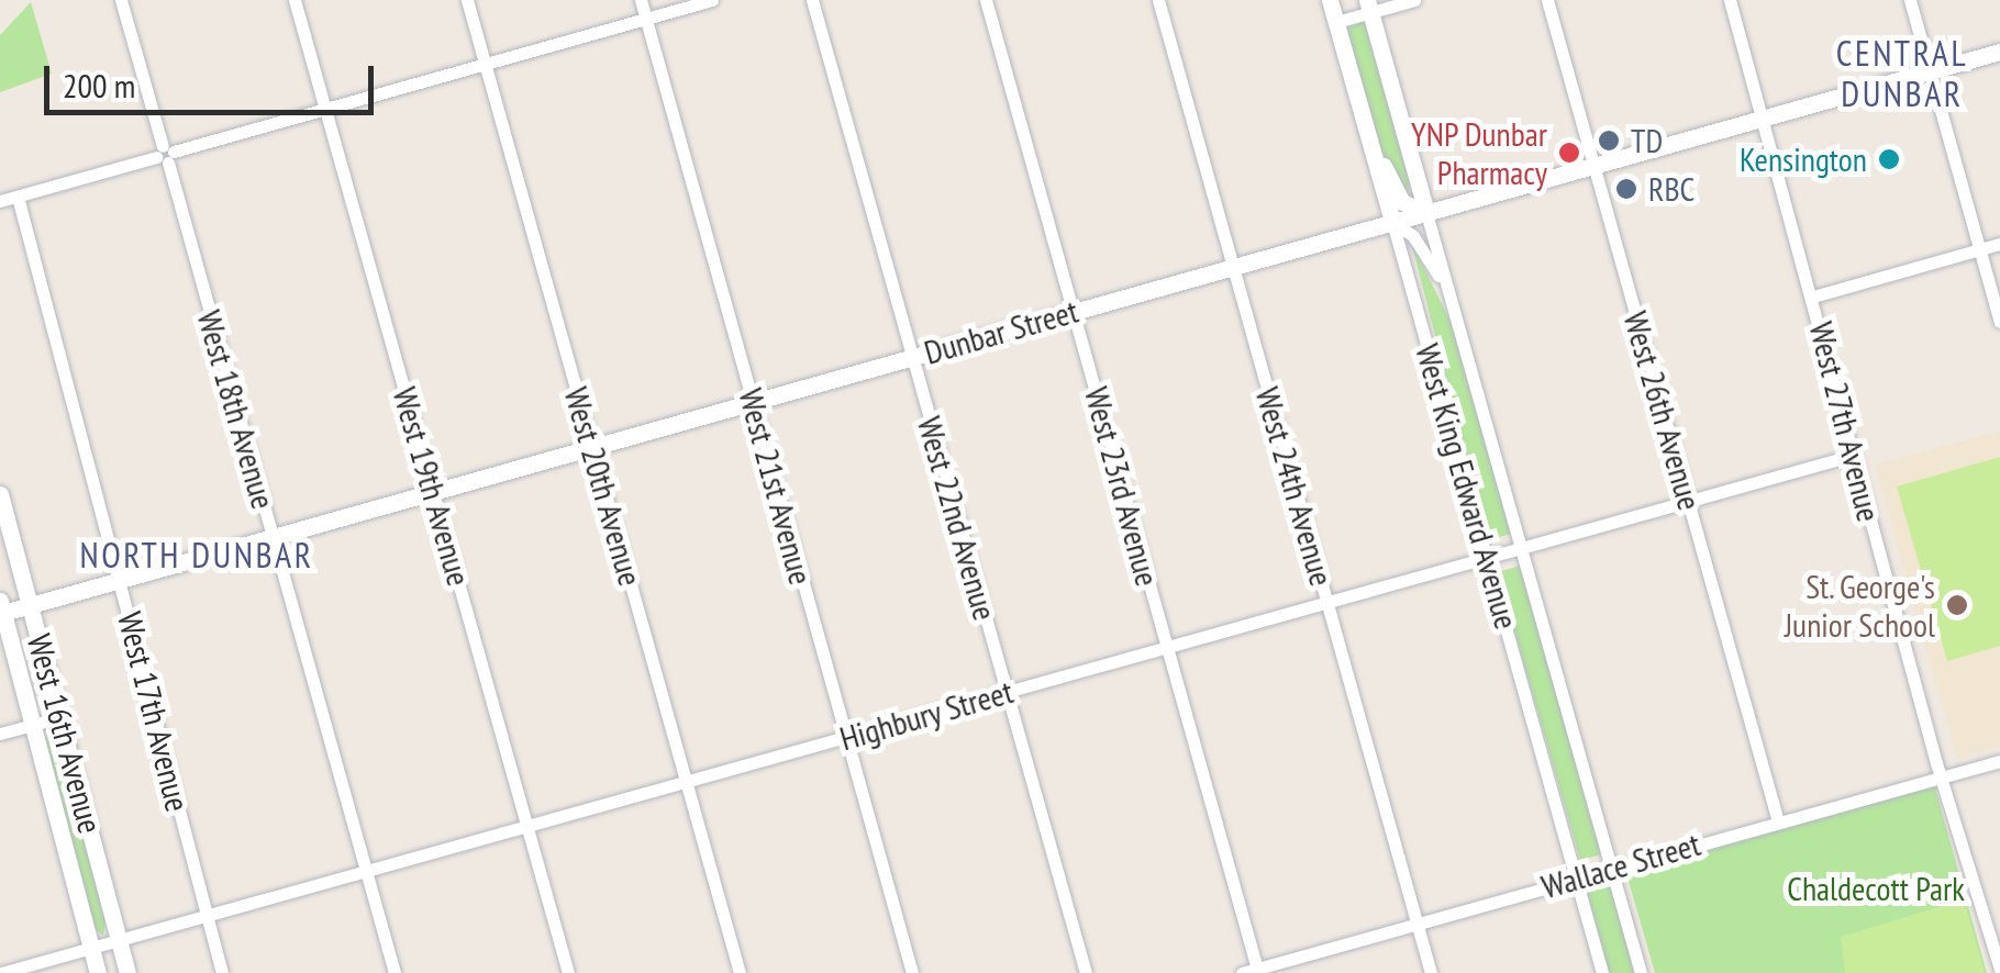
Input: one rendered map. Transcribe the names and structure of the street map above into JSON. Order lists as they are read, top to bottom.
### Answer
{
  "streets": {
    "main road": ["Dunbar Street", "West King Edward Avenue", "West 16th Avenue"],
    "street": [
      "West 18th Avenue",
      "West 26th Avenue",
      "West 27th Avenue",
      "West 19th Avenue",
      "West 20th Avenue",
      "West 21st Avenue",
      "West 23rd Avenue",
      "West 24th Avenue",
      "West 22nd Avenue",
      "West 17th Avenue",
      "Highbury Street",
      "Wallace Street"
    ]
  },
  "crossings": [
    ["Dunbar Street", "West 18th Avenue"],
    ["Dunbar Street", "West 26th Avenue"],
    ["Dunbar Street", "West 27th Avenue"],
    ["Dunbar Street", "West 19th Avenue"],
    ["Dunbar Street", "West 20th Avenue"],
    ["Dunbar Street", "West 21st Avenue"],
    ["Dunbar Street", "West 23rd Avenue"],
    ["Dunbar Street", "West 24th Avenue"],
    ["Dunbar Street", "West King Edward Avenue"],
    ["Dunbar Street", "West 22nd Avenue"],
    ["Dunbar Street", "West 17th Avenue"],
    ["Dunbar Street", "West 16th Avenue"],
    ["West 18th Avenue", "Highbury Street"],
    ["West 26th Avenue", "Highbury Street"],
    ["West 26th Avenue", "Wallace Street"],
    ["West 27th Avenue", "Highbury Street"],
    ["West 27th Avenue", "Wallace Street"],
    ["West 19th Avenue", "Highbury Street"],
    ["West 20th Avenue", "Highbury Street"],
    ["West 21st Avenue", "Highbury Street"],
    ["West 23rd Avenue", "Highbury Street"],
    ["West 23rd Avenue", "Wallace Street"],
    ["West 24th Avenue", "Highbury Street"],
    ["West 24th Avenue", "Wallace Street"],
    ["West King Edward Avenue", "Highbury Street"],
    ["West King Edward Avenue", "Wallace Street"],
    ["West 22nd Avenue", "Highbury Street"],
    ["West 17th Avenue", "Highbury Street"],
    ["Highbury Street", "West 16th Avenue"]
  ],
  "districts": ["CENTRAL DUNBAR", "NORTH DUNBAR"],
  "parks": ["Chaldecott Park"],
  "places": [
    "TD",
    "YNP Dunbar Pharmacy",
    "Kensington",
    "RBC",
    "St. George's Junior School"
  ],
  "scale_bar": "200 m"
}
